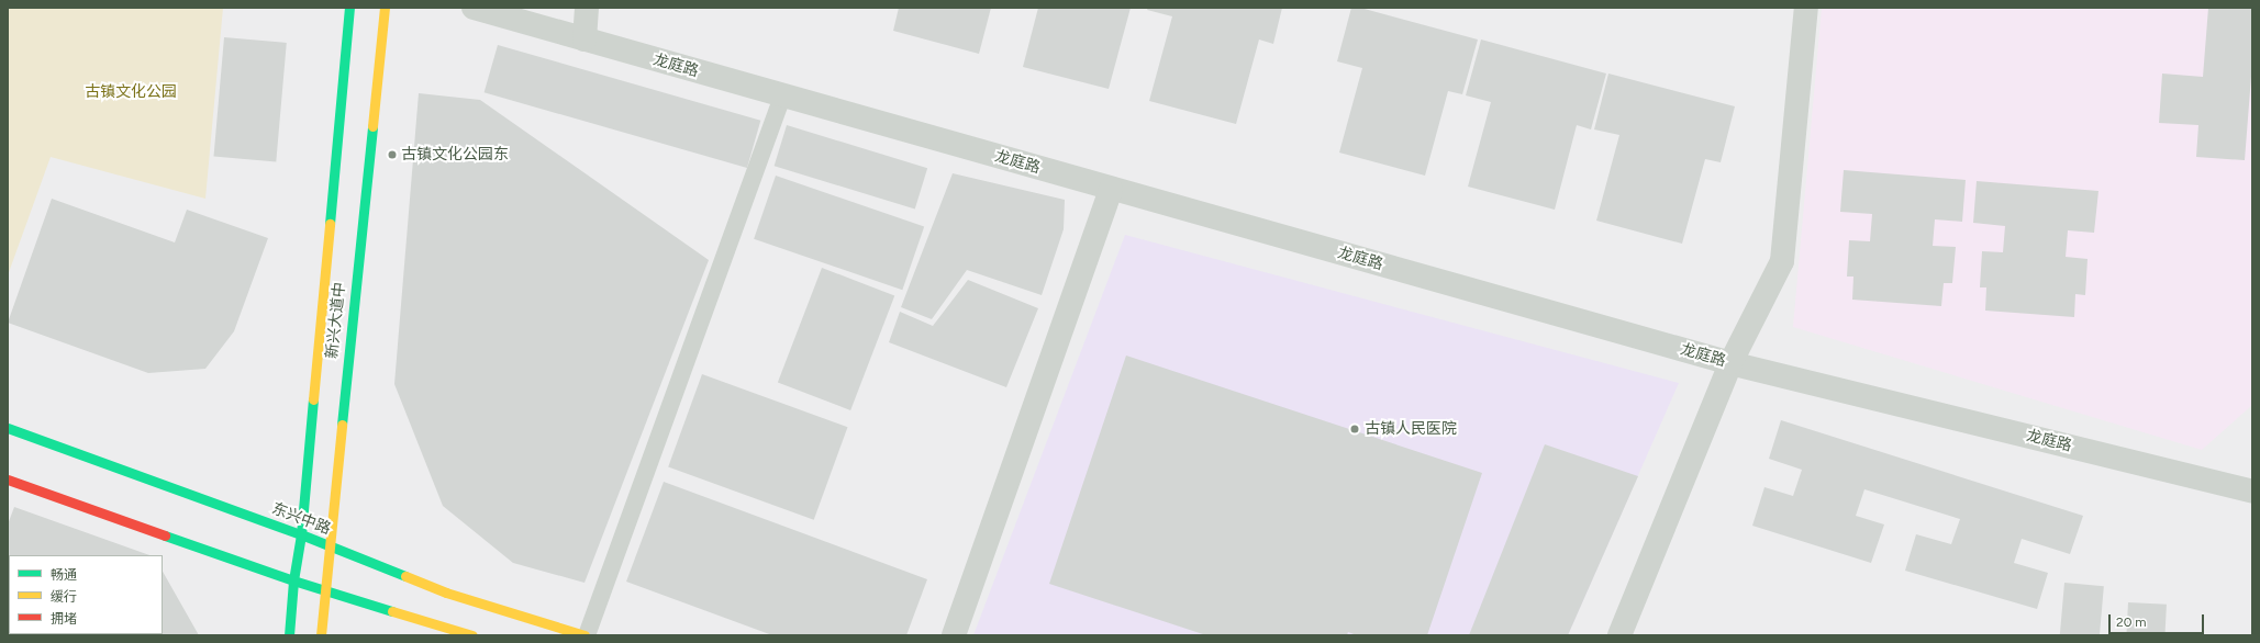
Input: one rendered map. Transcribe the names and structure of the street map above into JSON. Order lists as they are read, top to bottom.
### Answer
{
  "streets": {
    "main road": ["新兴大道中", "东兴中路"],
    "street": ["龙庭路"]
  },
  "crossings": [
    ["新兴大道中", "东兴中路"]
  ],
  "parks": ["古镇文化公园"],
  "places": ["古镇文化公园东", "古镇人民医院"],
  "legend": ["畅通", "缓行", "拥堵"],
  "scale_bar": "20 m"
}
